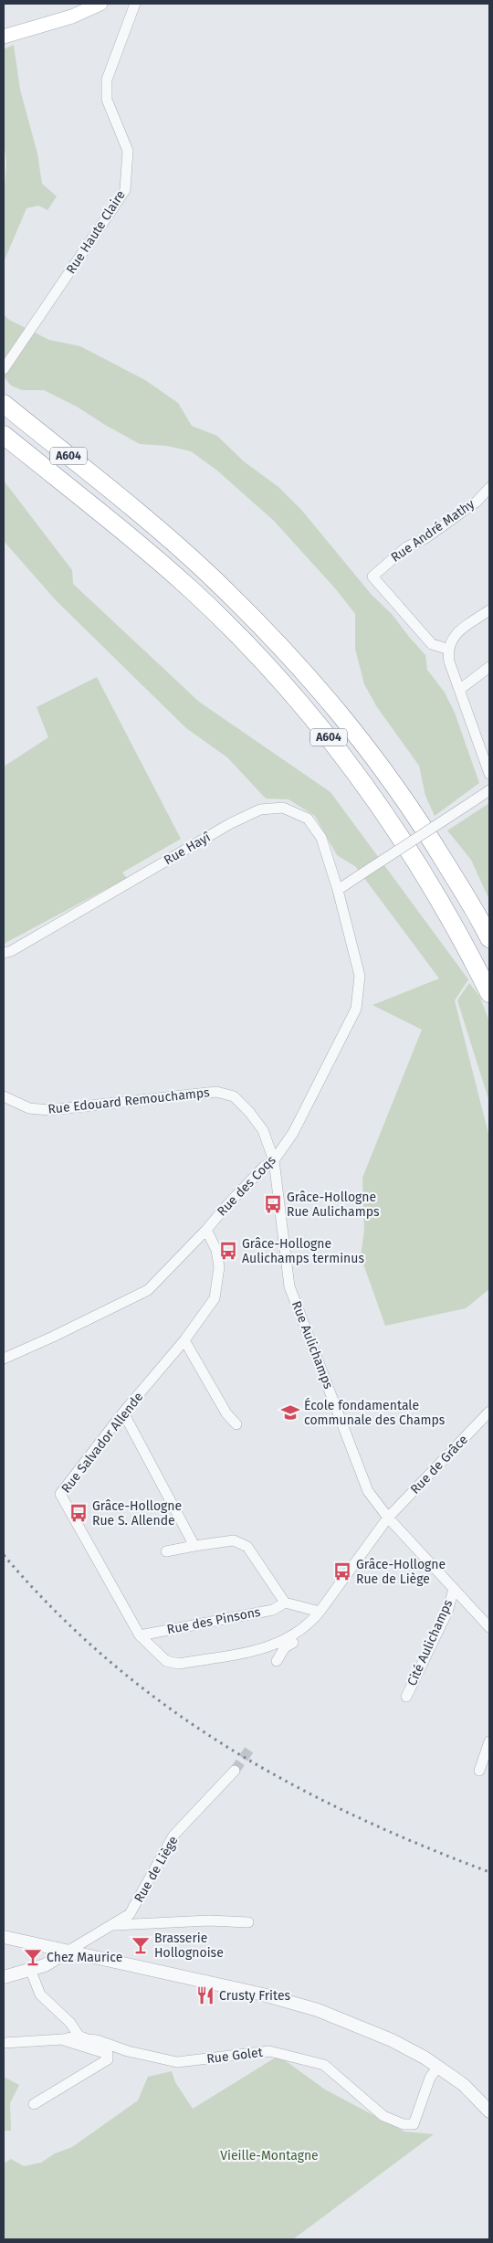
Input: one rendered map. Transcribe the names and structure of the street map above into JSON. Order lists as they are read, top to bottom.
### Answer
{
  "streets": {
    "highway": ["A604"],
    "street": [
      "Rue Haute Claire",
      "Rue André Mathy",
      "Rue Hayî",
      "Rue Edouard Remouchamps",
      "Rue des Coqs",
      "Rue Aulichamps",
      "Rue Salvador Allende",
      "Rue de Grâce",
      "Rue des Pinsons",
      "Cité Aulichamps",
      "Rue de Liège",
      "Rue Golet"
    ]
  },
  "crossings": [
    ["Rue Hayî", "Rue des Coqs"],
    ["Rue Edouard Remouchamps", "Rue des Coqs"],
    ["Rue Edouard Remouchamps", "Rue Aulichamps"],
    ["Rue des Coqs", "Rue Aulichamps"],
    ["Rue des Coqs", "Rue Salvador Allende"],
    ["Rue Aulichamps", "Rue de Grâce"],
    ["Rue Aulichamps", "Cité Aulichamps"],
    ["Rue Salvador Allende", "Rue des Pinsons"],
    ["Rue de Grâce", "Cité Aulichamps"]
  ],
  "parks": ["Vieille-Montagne"],
  "places": {
    "bus stop": [
      "Grâce-Hollogne Rue Aulichamps",
      "Grâce-Hollogne Aulichamps terminus",
      "Grâce-Hollogne Rue S. Allende",
      "Grâce-Hollogne Rue de Liège"
    ],
    "school or university": ["École fondamentale communale des Champs"],
    "bar": ["Brasserie Hollognoise", "Chez Maurice"],
    "restaurant": ["Crusty Frites"]
  }
}
